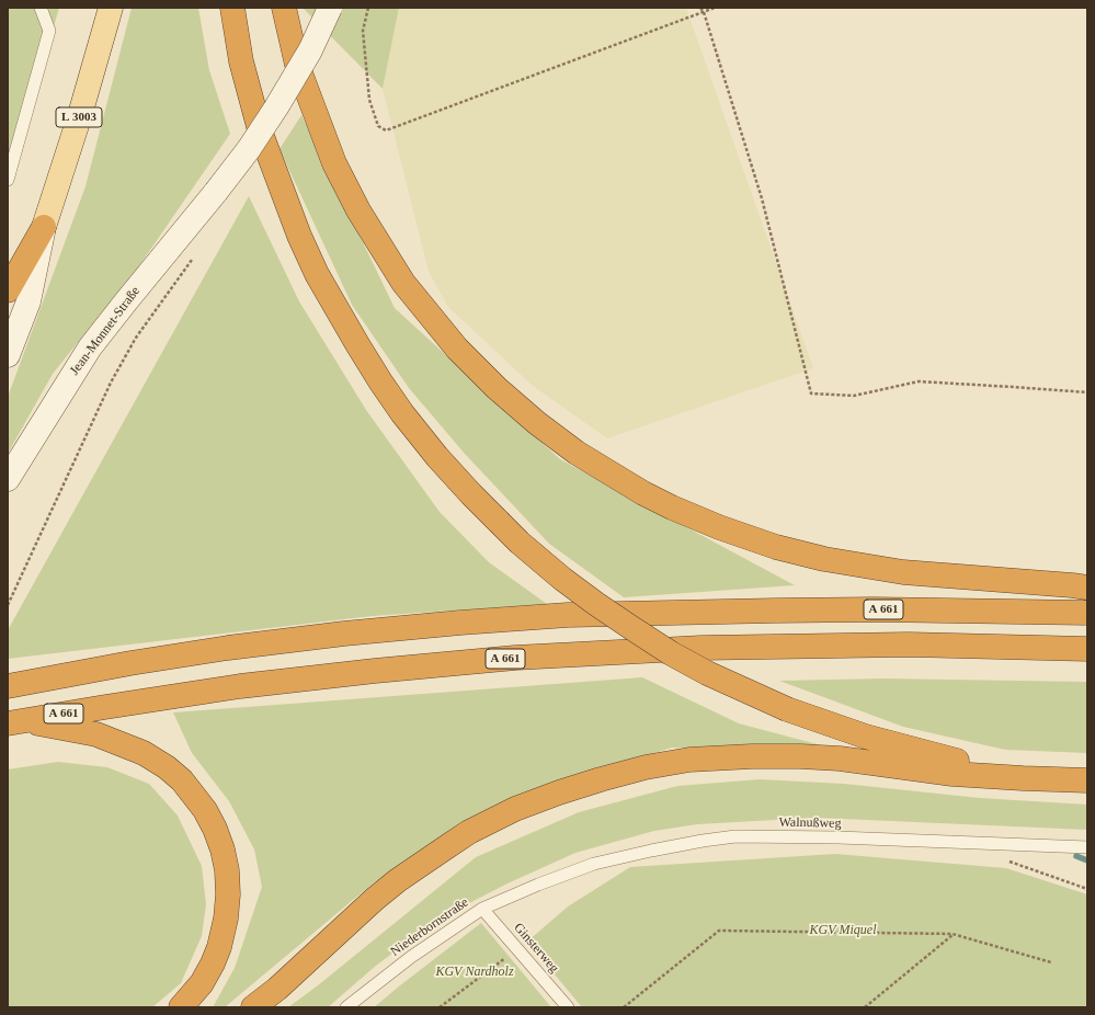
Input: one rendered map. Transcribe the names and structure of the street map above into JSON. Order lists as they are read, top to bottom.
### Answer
{
  "streets": {
    "highway": ["A 661"],
    "main road": ["L 3003", "Jean-Monnet-Straße"],
    "lane": ["Walnußweg", "Niederbornstraße", "Ginsterweg"]
  },
  "crossings": [
    ["Walnußweg", "Niederbornstraße"],
    ["Niederbornstraße", "Ginsterweg"]
  ],
  "parks": ["KGV Miquel", "KGV Nardholz"]
}
